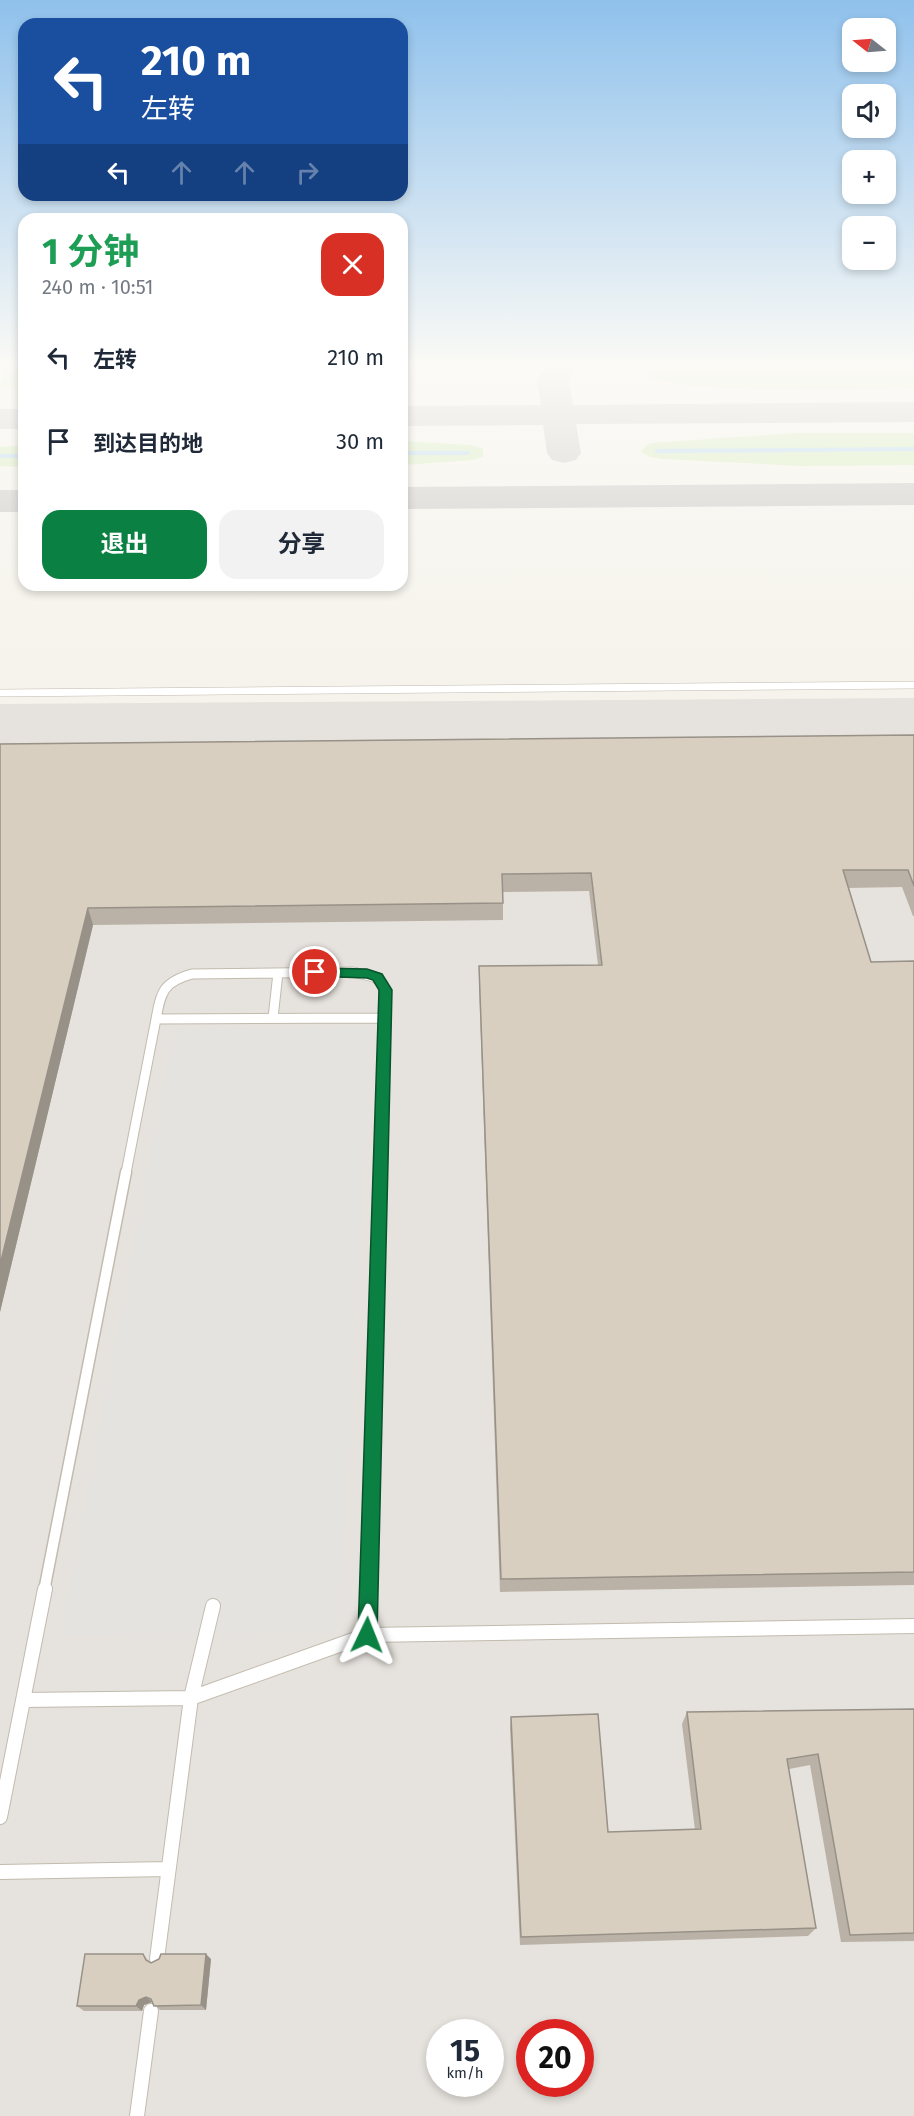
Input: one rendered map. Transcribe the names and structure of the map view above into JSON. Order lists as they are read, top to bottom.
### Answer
{
  "north": "left",
  "page": {
    "map_buttons": ["+", "−"],
    "turn": ["210 m", "左转"],
    "heading": ["1 分钟", "240 m · 10:51"],
    "list": [
      {
        "name": "左转",
        "value": "210 m"
      },
      {
        "name": "到达目的地",
        "value": "30 m"
      }
    ],
    "buttons": ["退出", "分享"],
    "speed": "15 km/h",
    "limit": "20"
  }
}
